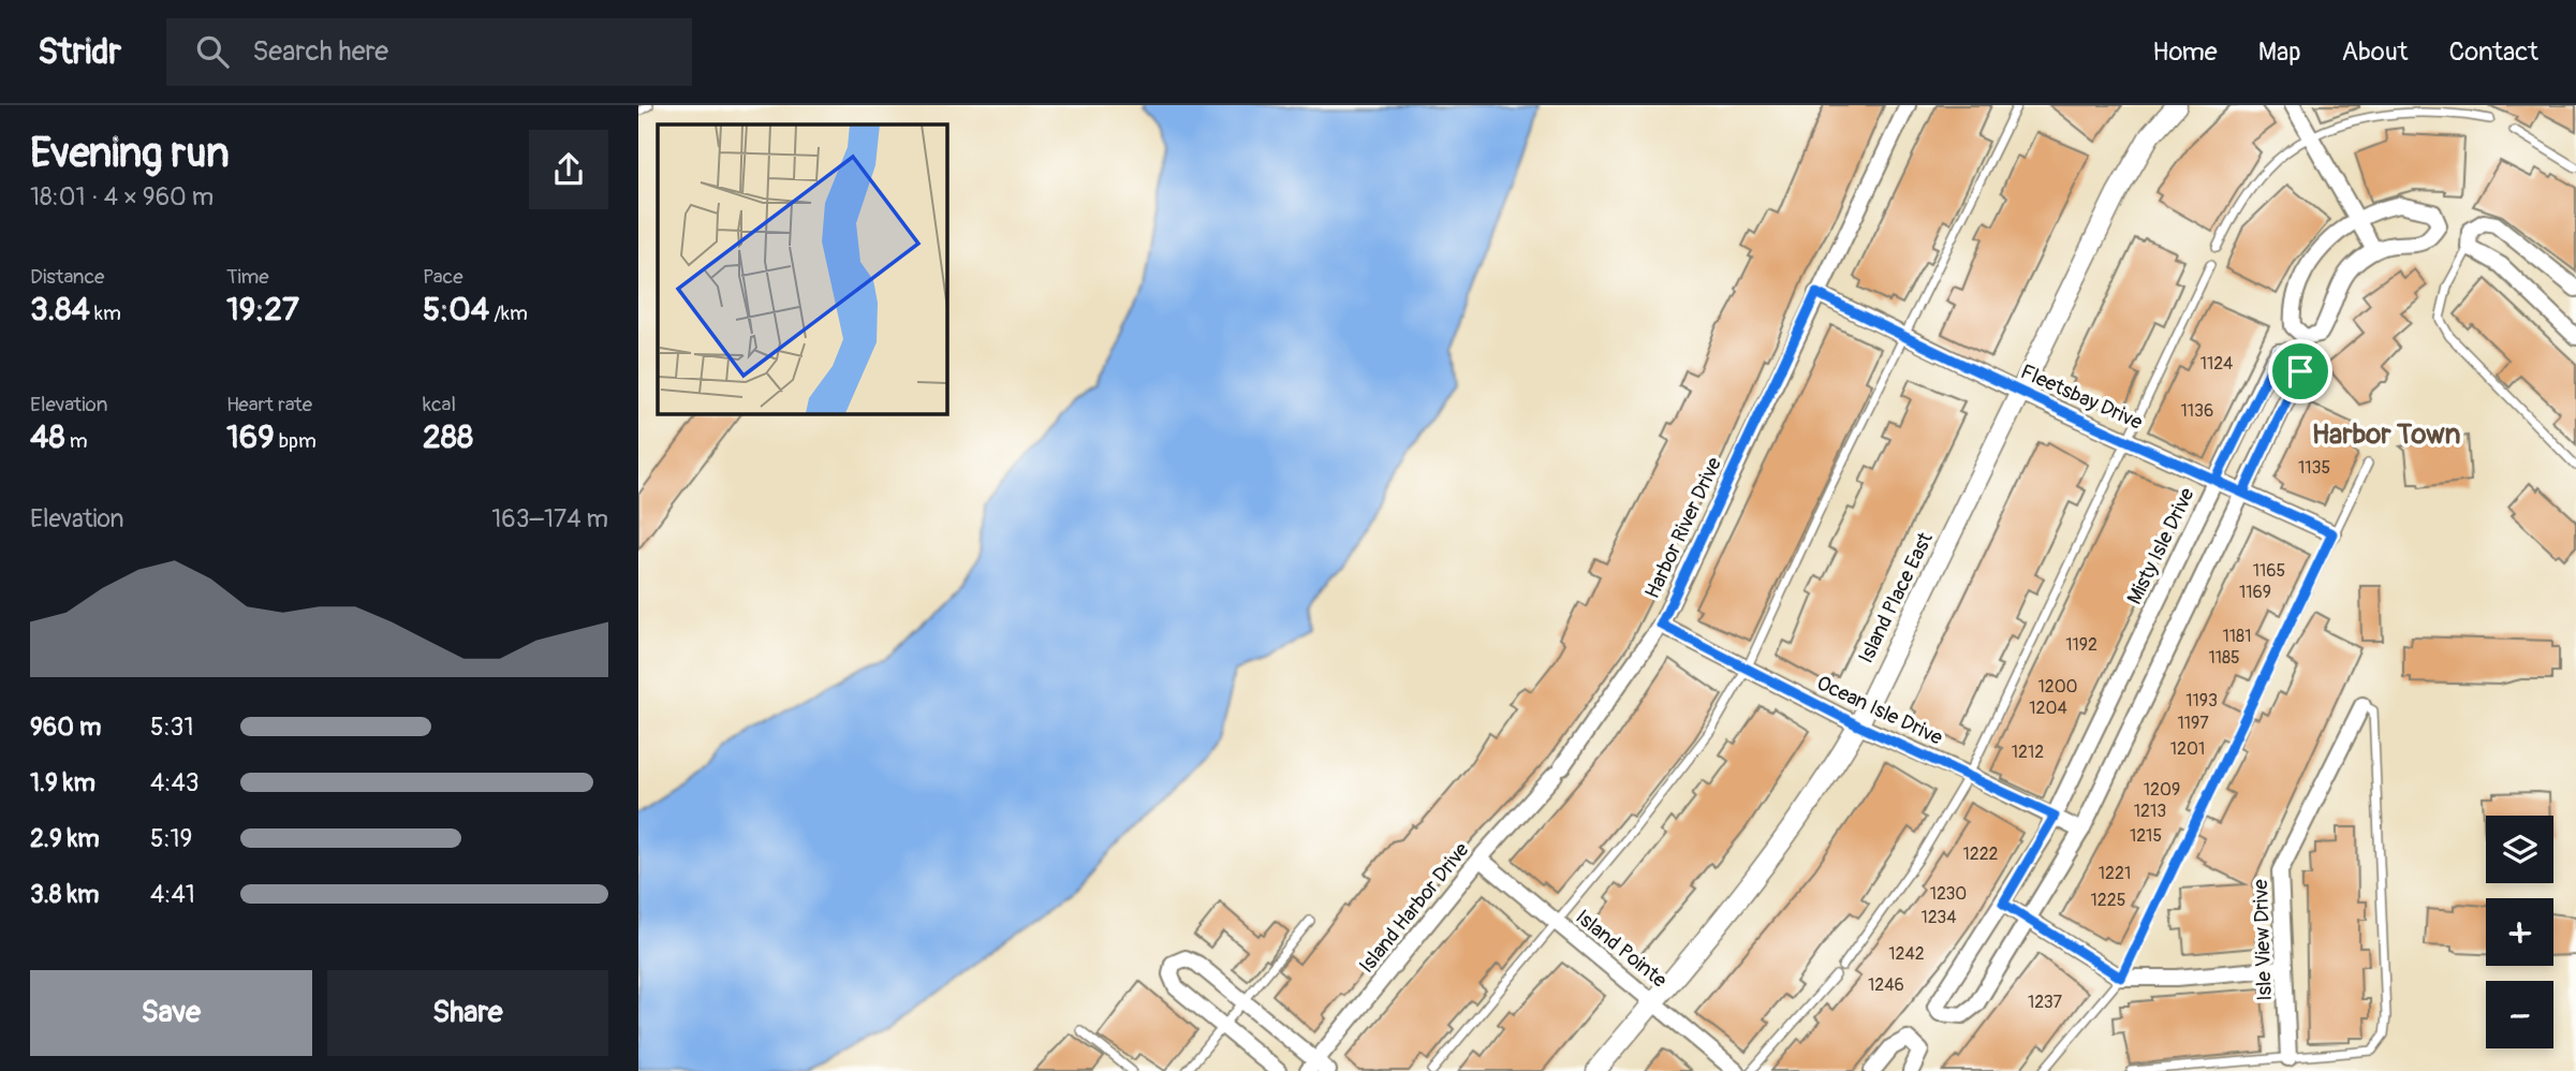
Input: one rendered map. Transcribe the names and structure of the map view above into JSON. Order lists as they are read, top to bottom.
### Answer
{
  "streets": {
    "street": [
      "Fleetsbay Drive",
      "Harbor River Drive",
      "Misty Isle Drive",
      "Island Place East",
      "Ocean Isle Drive",
      "Island Harbor Drive",
      "Isle View Drive",
      "Island Pointe"
    ]
  },
  "crossings": [
    ["Fleetsbay Drive", "Harbor River Drive"],
    ["Fleetsbay Drive", "Misty Isle Drive"],
    ["Fleetsbay Drive", "Island Place East"],
    ["Harbor River Drive", "Ocean Isle Drive"],
    ["Harbor River Drive", "Island Harbor Drive"],
    ["Misty Isle Drive", "Ocean Isle Drive"],
    ["Island Place East", "Ocean Isle Drive"],
    ["Island Place East", "Island Pointe"],
    ["Island Harbor Drive", "Island Pointe"]
  ],
  "districts": ["Harbor Town"],
  "house_numbers": [
    "1124",
    "1136",
    "1135",
    "1165",
    "1169",
    "1181",
    "1192",
    "1185",
    "1200",
    "1193",
    "1204",
    "1197",
    "1201",
    "1212",
    "1209",
    "1213",
    "1215",
    "1222",
    "1221",
    "1230",
    "1225",
    "1234",
    "1242",
    "1246",
    "1237"
  ],
  "page": {
    "header": "Stridr",
    "search": "Search here",
    "nav": [
      "Home",
      "Map",
      "About",
      "Contact"
    ],
    "heading": ["Evening run", "18:01 · 4 × 960 m"],
    "stats": [
      ["Distance", "3.84 km"],
      ["Time", "19:27"],
      ["Pace", "5:04 /km"],
      ["Elevation", "48 m"],
      ["Heart rate", "169 bpm"],
      ["kcal", "288"]
    ],
    "chart": ["Elevation", "163–174 m"],
    "list": [
      {
        "name": "960 m",
        "note": "5:31"
      },
      {
        "name": "1.9 km",
        "note": "4:43"
      },
      {
        "name": "2.9 km",
        "note": "5:19"
      },
      {
        "name": "3.8 km",
        "note": "4:41"
      }
    ],
    "map_buttons": ["+", "−"],
    "buttons": ["Save", "Share"]
  }
}
